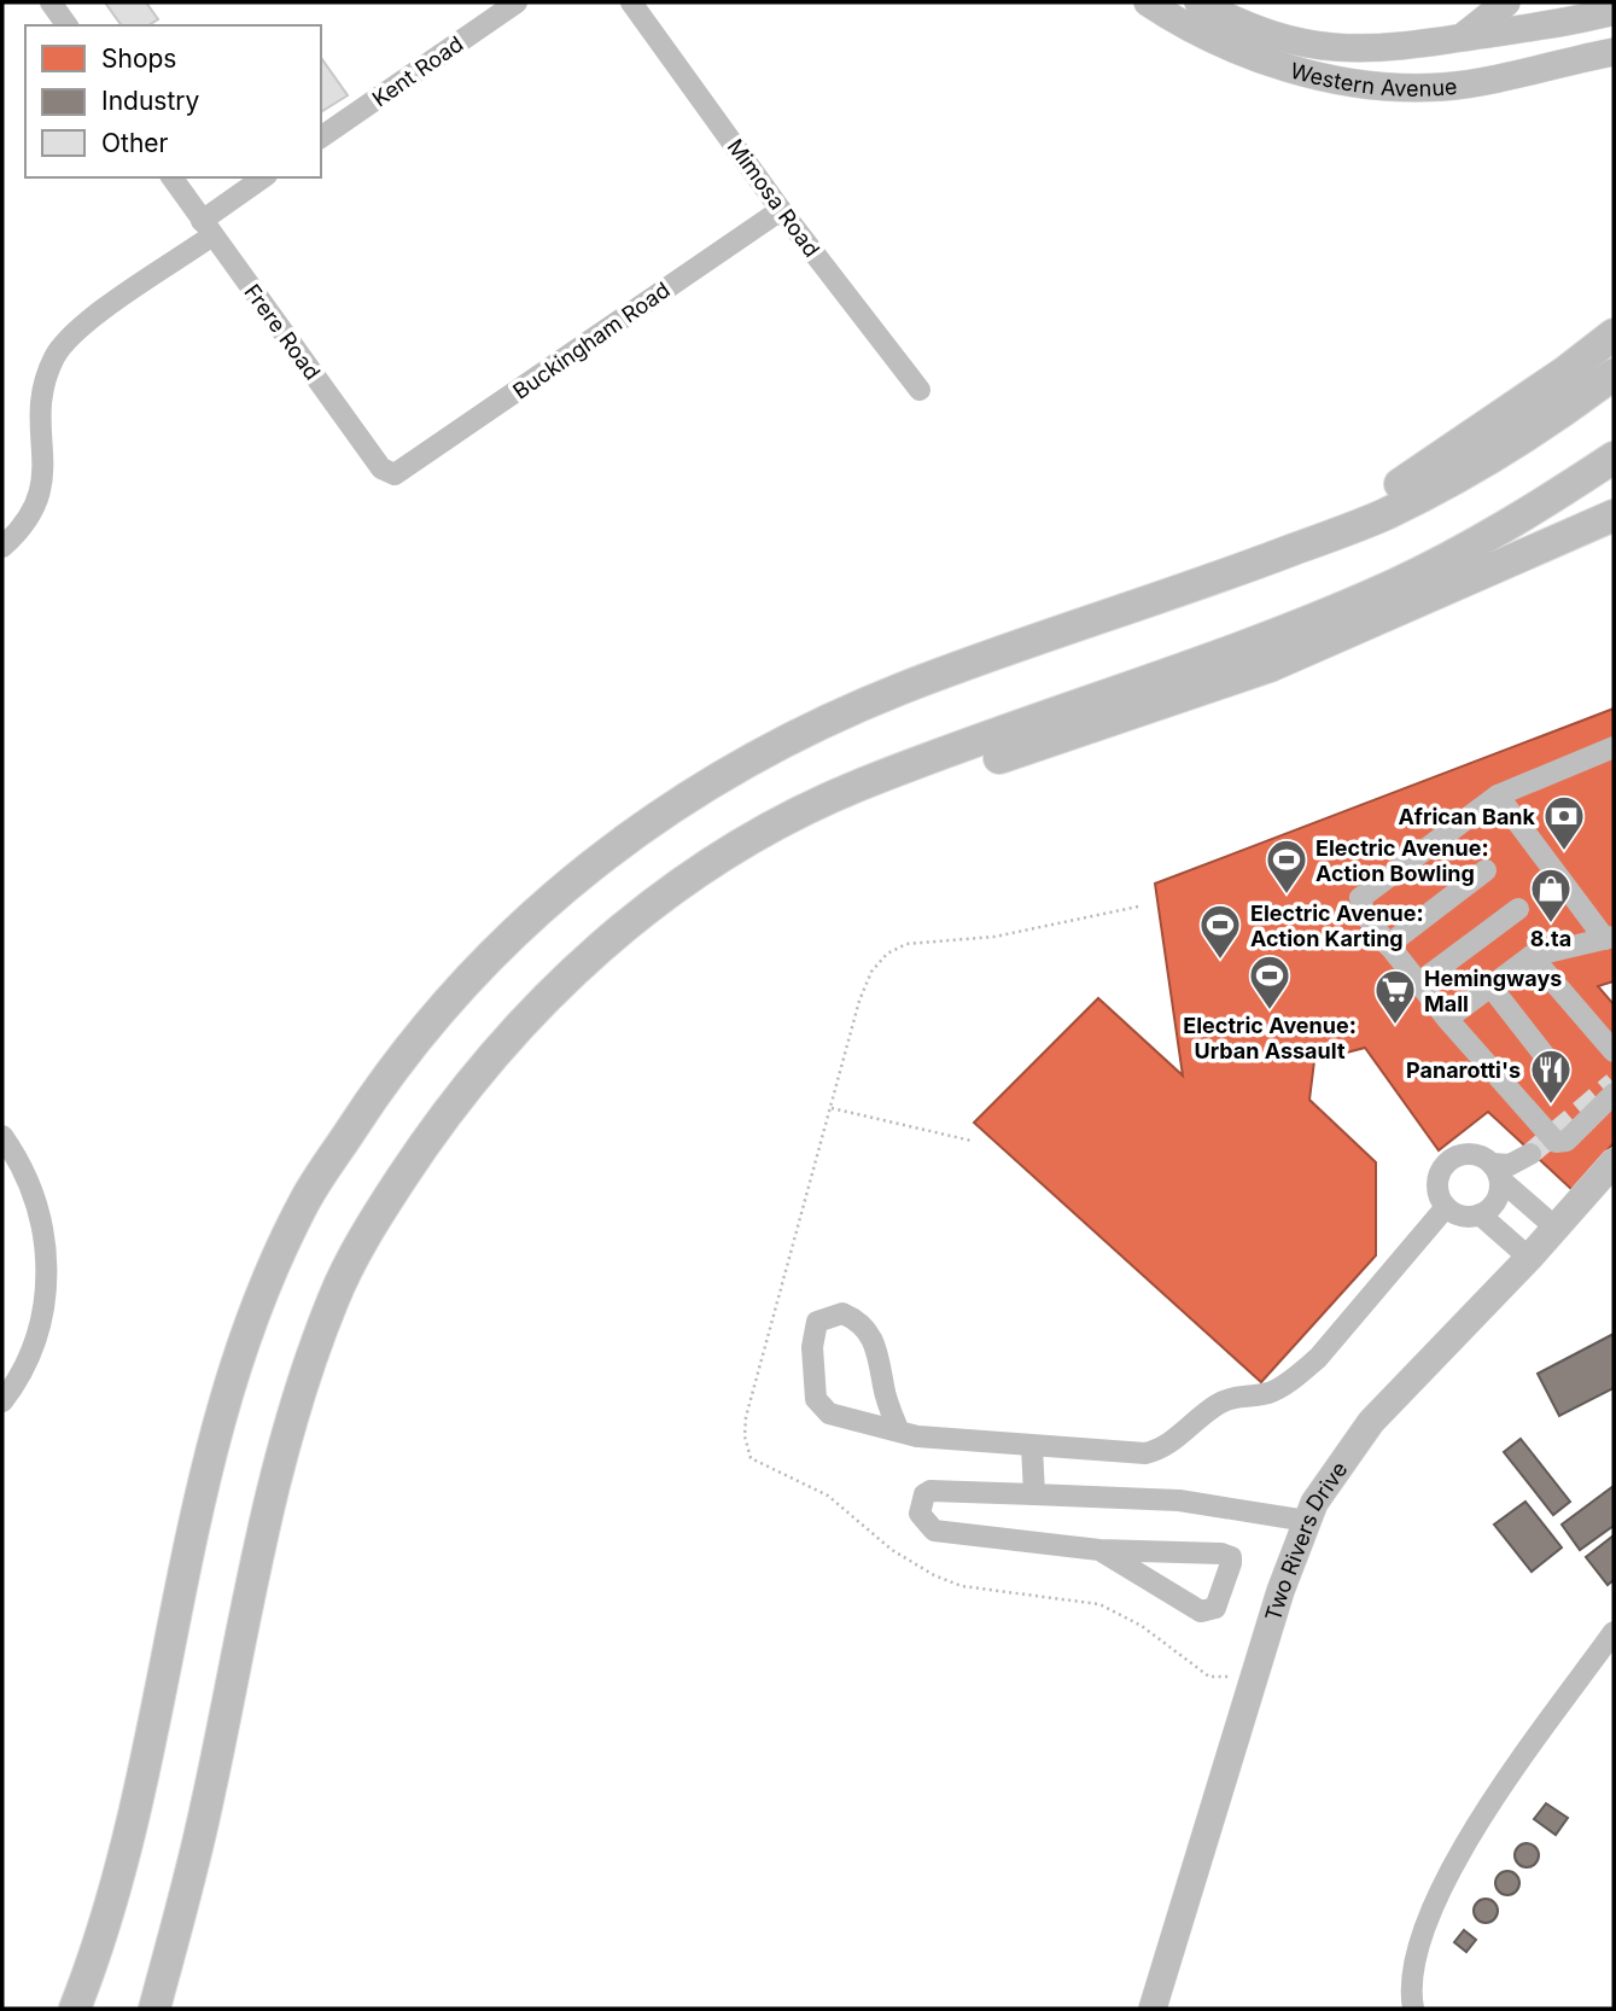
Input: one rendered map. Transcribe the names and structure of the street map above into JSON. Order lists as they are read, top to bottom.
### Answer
{
  "streets": {
    "main road": ["Western Avenue", "Two Rivers Drive"],
    "street": [
      "Kent Road",
      "Mimosa Road",
      "Frere Road",
      "Buckingham Road"
    ]
  },
  "crossings": [
    ["Mimosa Road", "Buckingham Road"],
    ["Frere Road", "Buckingham Road"]
  ],
  "places": {
    "bank": ["African Bank"],
    "sports": ["Electric Avenue: Action Bowling", "Electric Avenue: Action Karting", "Electric Avenue: Urban Assault"],
    "shop": ["8.ta"],
    "supermarket": ["Hemingways Mall"],
    "restaurant": ["Panarotti's"]
  },
  "legend": ["Shops", "Industry", "Other"]
}
